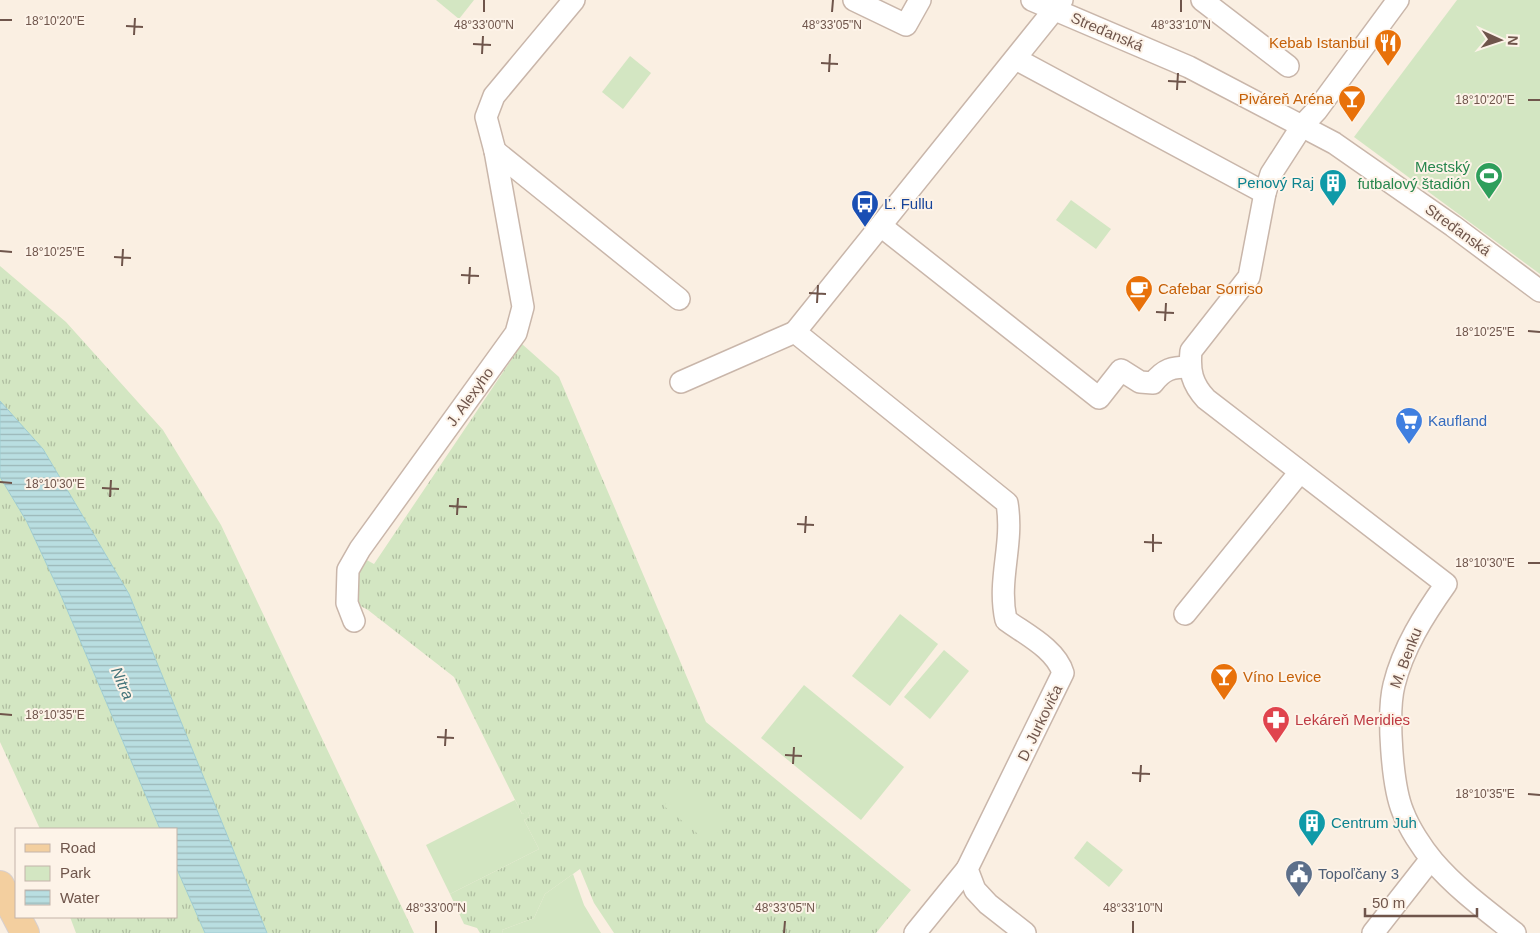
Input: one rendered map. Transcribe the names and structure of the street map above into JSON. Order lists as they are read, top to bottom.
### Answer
{
  "streets": {
    "street": [
      "Streďanská",
      "J. Alexyho",
      "M. Benku",
      "D. Jurkoviča"
    ]
  },
  "water": ["Nitra"],
  "places": {
    "restaurant": ["Kebab Istanbul"],
    "bar": ["Piváreň Aréna", "Víno Levice"],
    "sports": ["Mestský futbalový štadión"],
    "building": ["Penový Raj", "Centrum Juh"],
    "bus stop": ["Ľ. Fullu"],
    "cafe": ["Cafebar Sorriso"],
    "supermarket": ["Kaufland"],
    "pharmacy": ["Lekáreň Meridies"],
    "public building": ["Topoľčany 3"]
  },
  "legend": ["Road", "Park", "Water"],
  "scale_bar": "50 m",
  "north": "right",
  "coordinates": [
    "18°10'20\"E",
    "48°33'00\"N",
    "48°33'05\"N",
    "48°33'10\"N",
    "18°10'25\"E",
    "18°10'30\"E",
    "18°10'35\"E"
  ]
}
